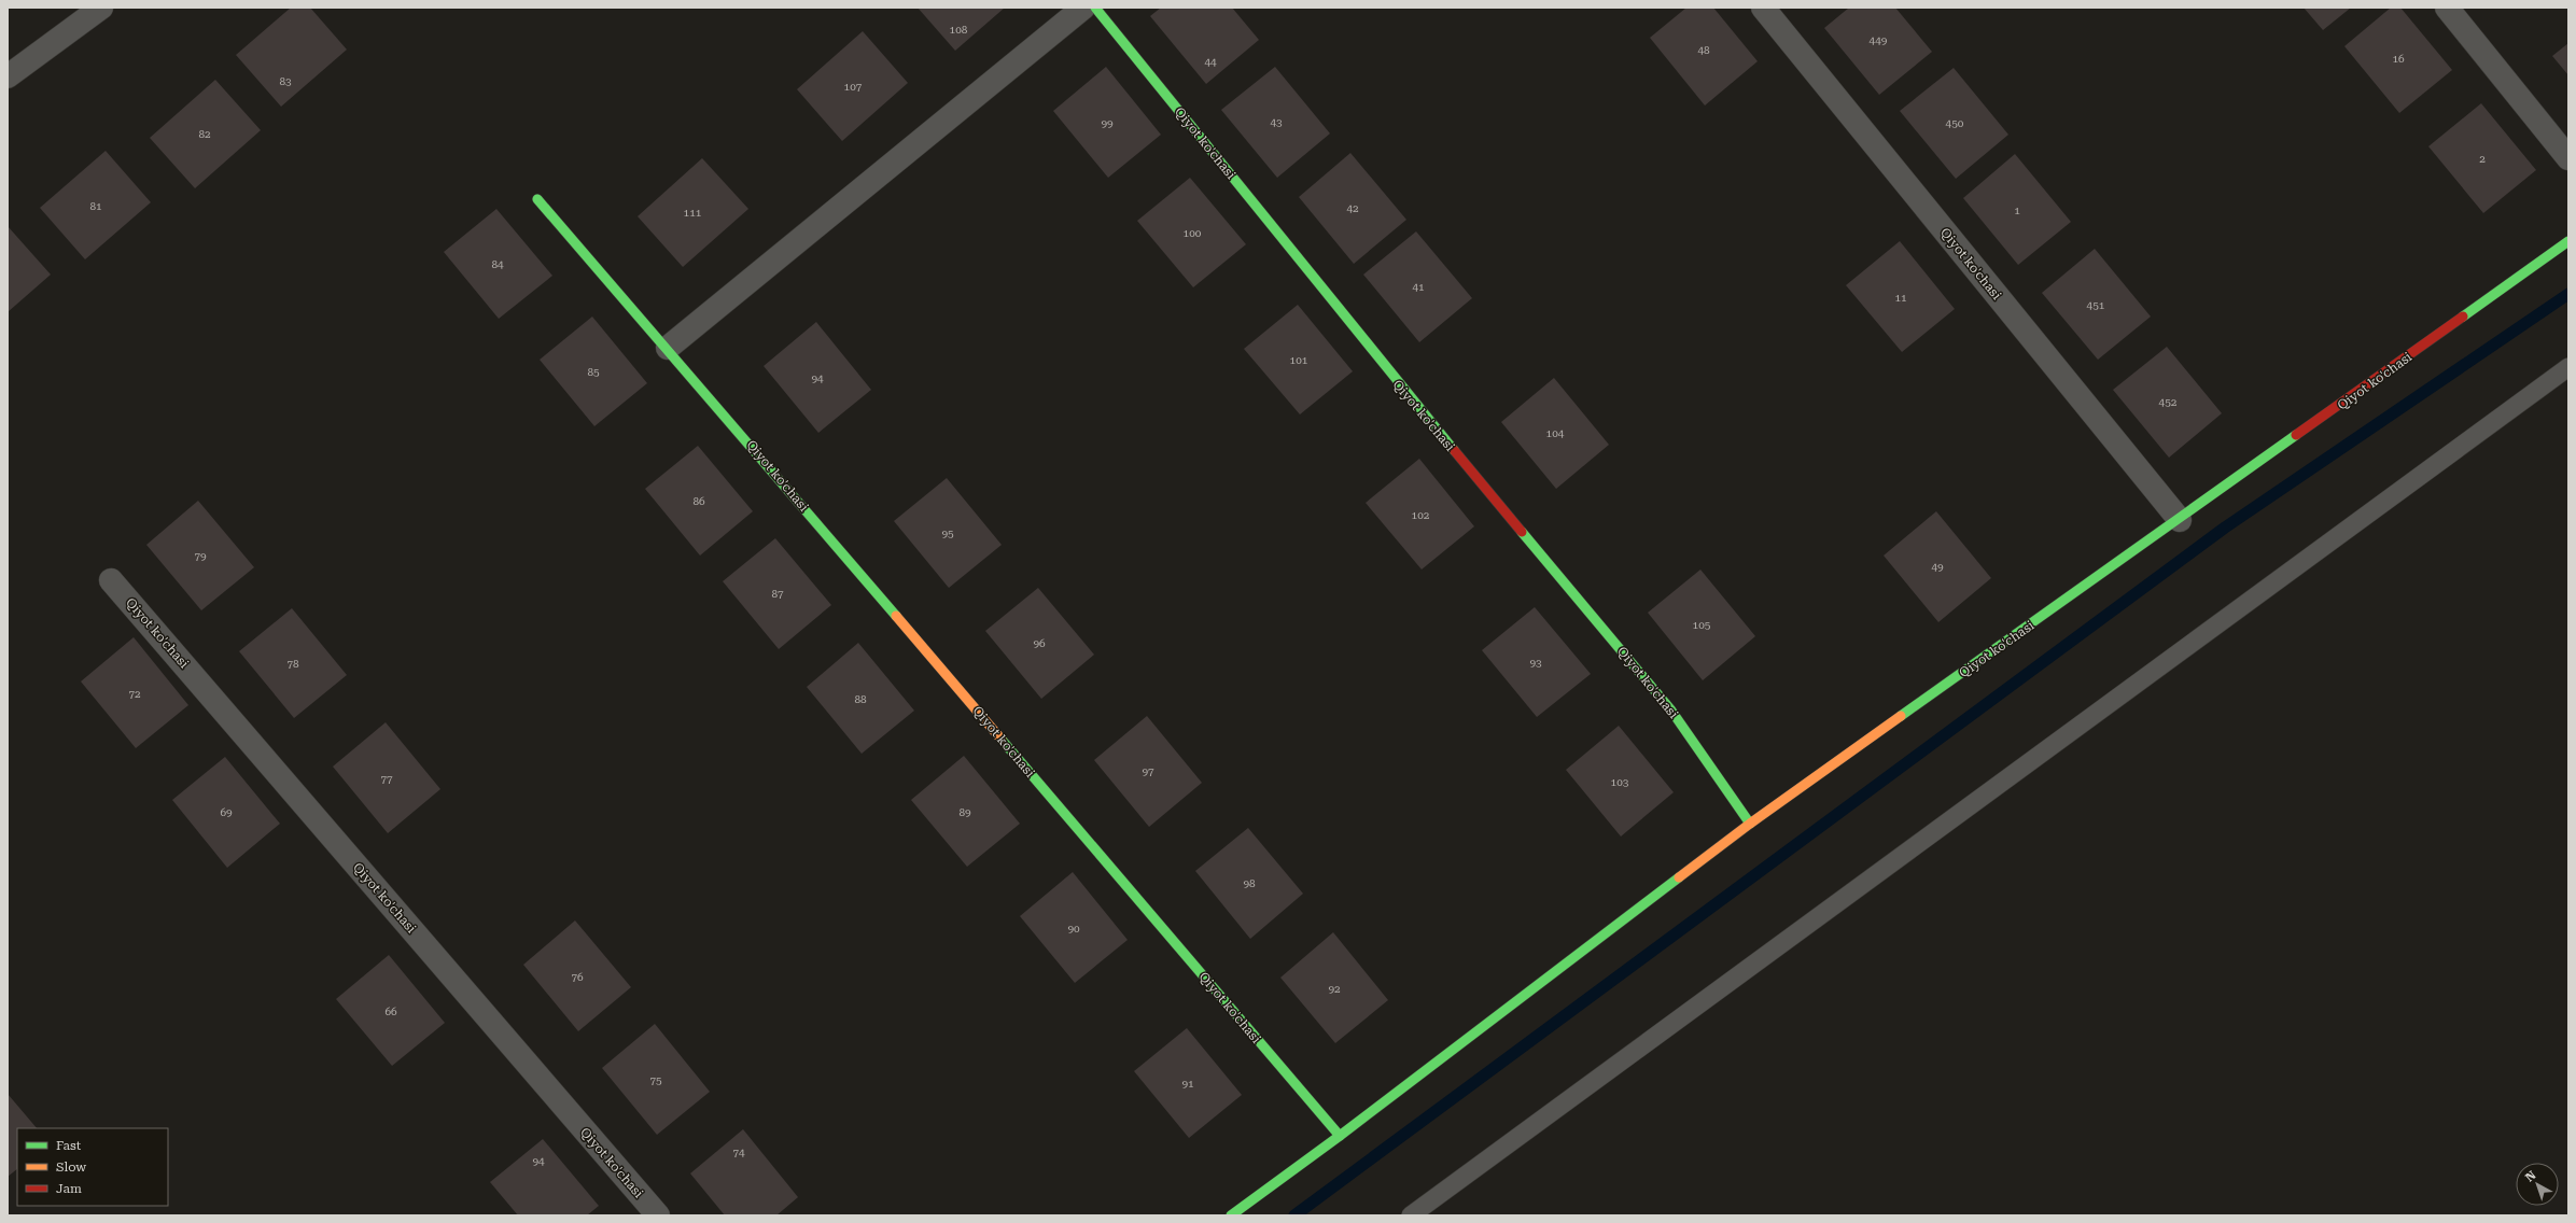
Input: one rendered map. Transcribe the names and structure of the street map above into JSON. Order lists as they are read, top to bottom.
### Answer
{
  "streets": {
    "street": ["Qiyot ko'chasi"]
  },
  "house_numbers": [
    "108",
    "449",
    "48",
    "16",
    "44",
    "83",
    "107",
    "43",
    "99",
    "450",
    "82",
    "2",
    "81",
    "42",
    "1",
    "111",
    "100",
    "84",
    "41",
    "11",
    "451",
    "101",
    "85",
    "94",
    "452",
    "104",
    "86",
    "102",
    "95",
    "79",
    "49",
    "87",
    "105",
    "96",
    "93",
    "78",
    "72",
    "88",
    "97",
    "77",
    "103",
    "69",
    "89",
    "98",
    "90",
    "76",
    "92",
    "66",
    "75",
    "91",
    "74",
    "94"
  ],
  "legend": ["Fast", "Slow", "Jam"],
  "north": "top left"
}
